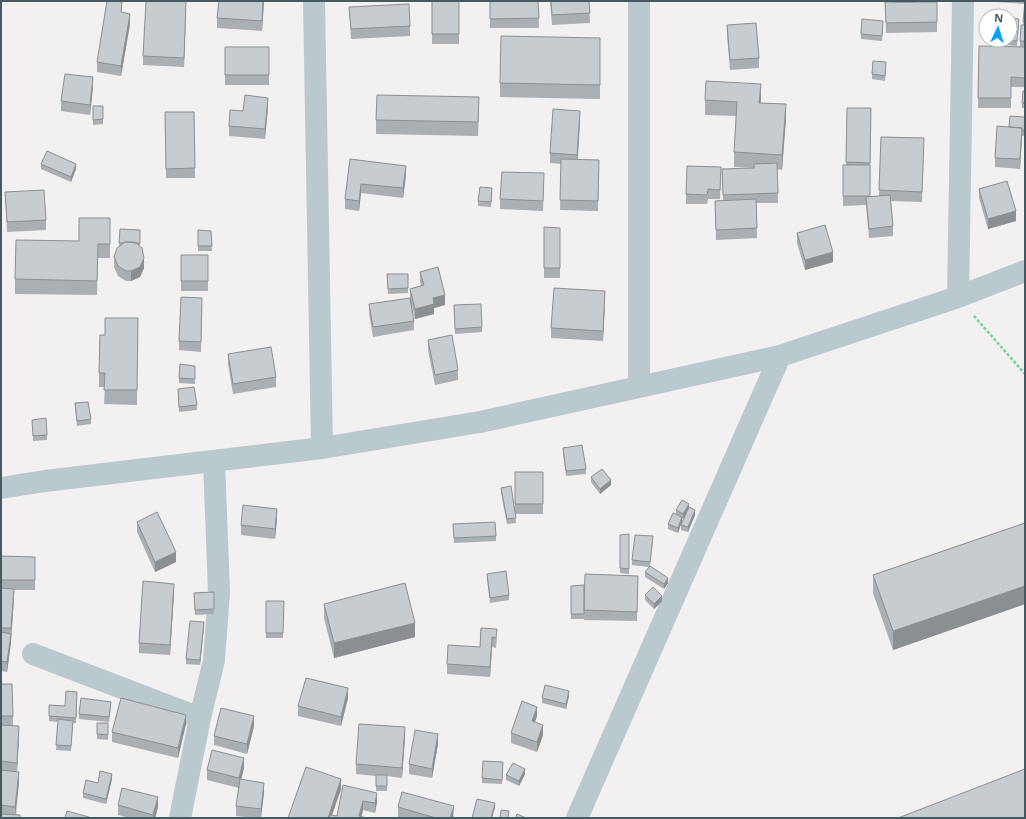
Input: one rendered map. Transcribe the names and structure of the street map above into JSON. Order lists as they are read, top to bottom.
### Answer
{
  "north": "top"
}
